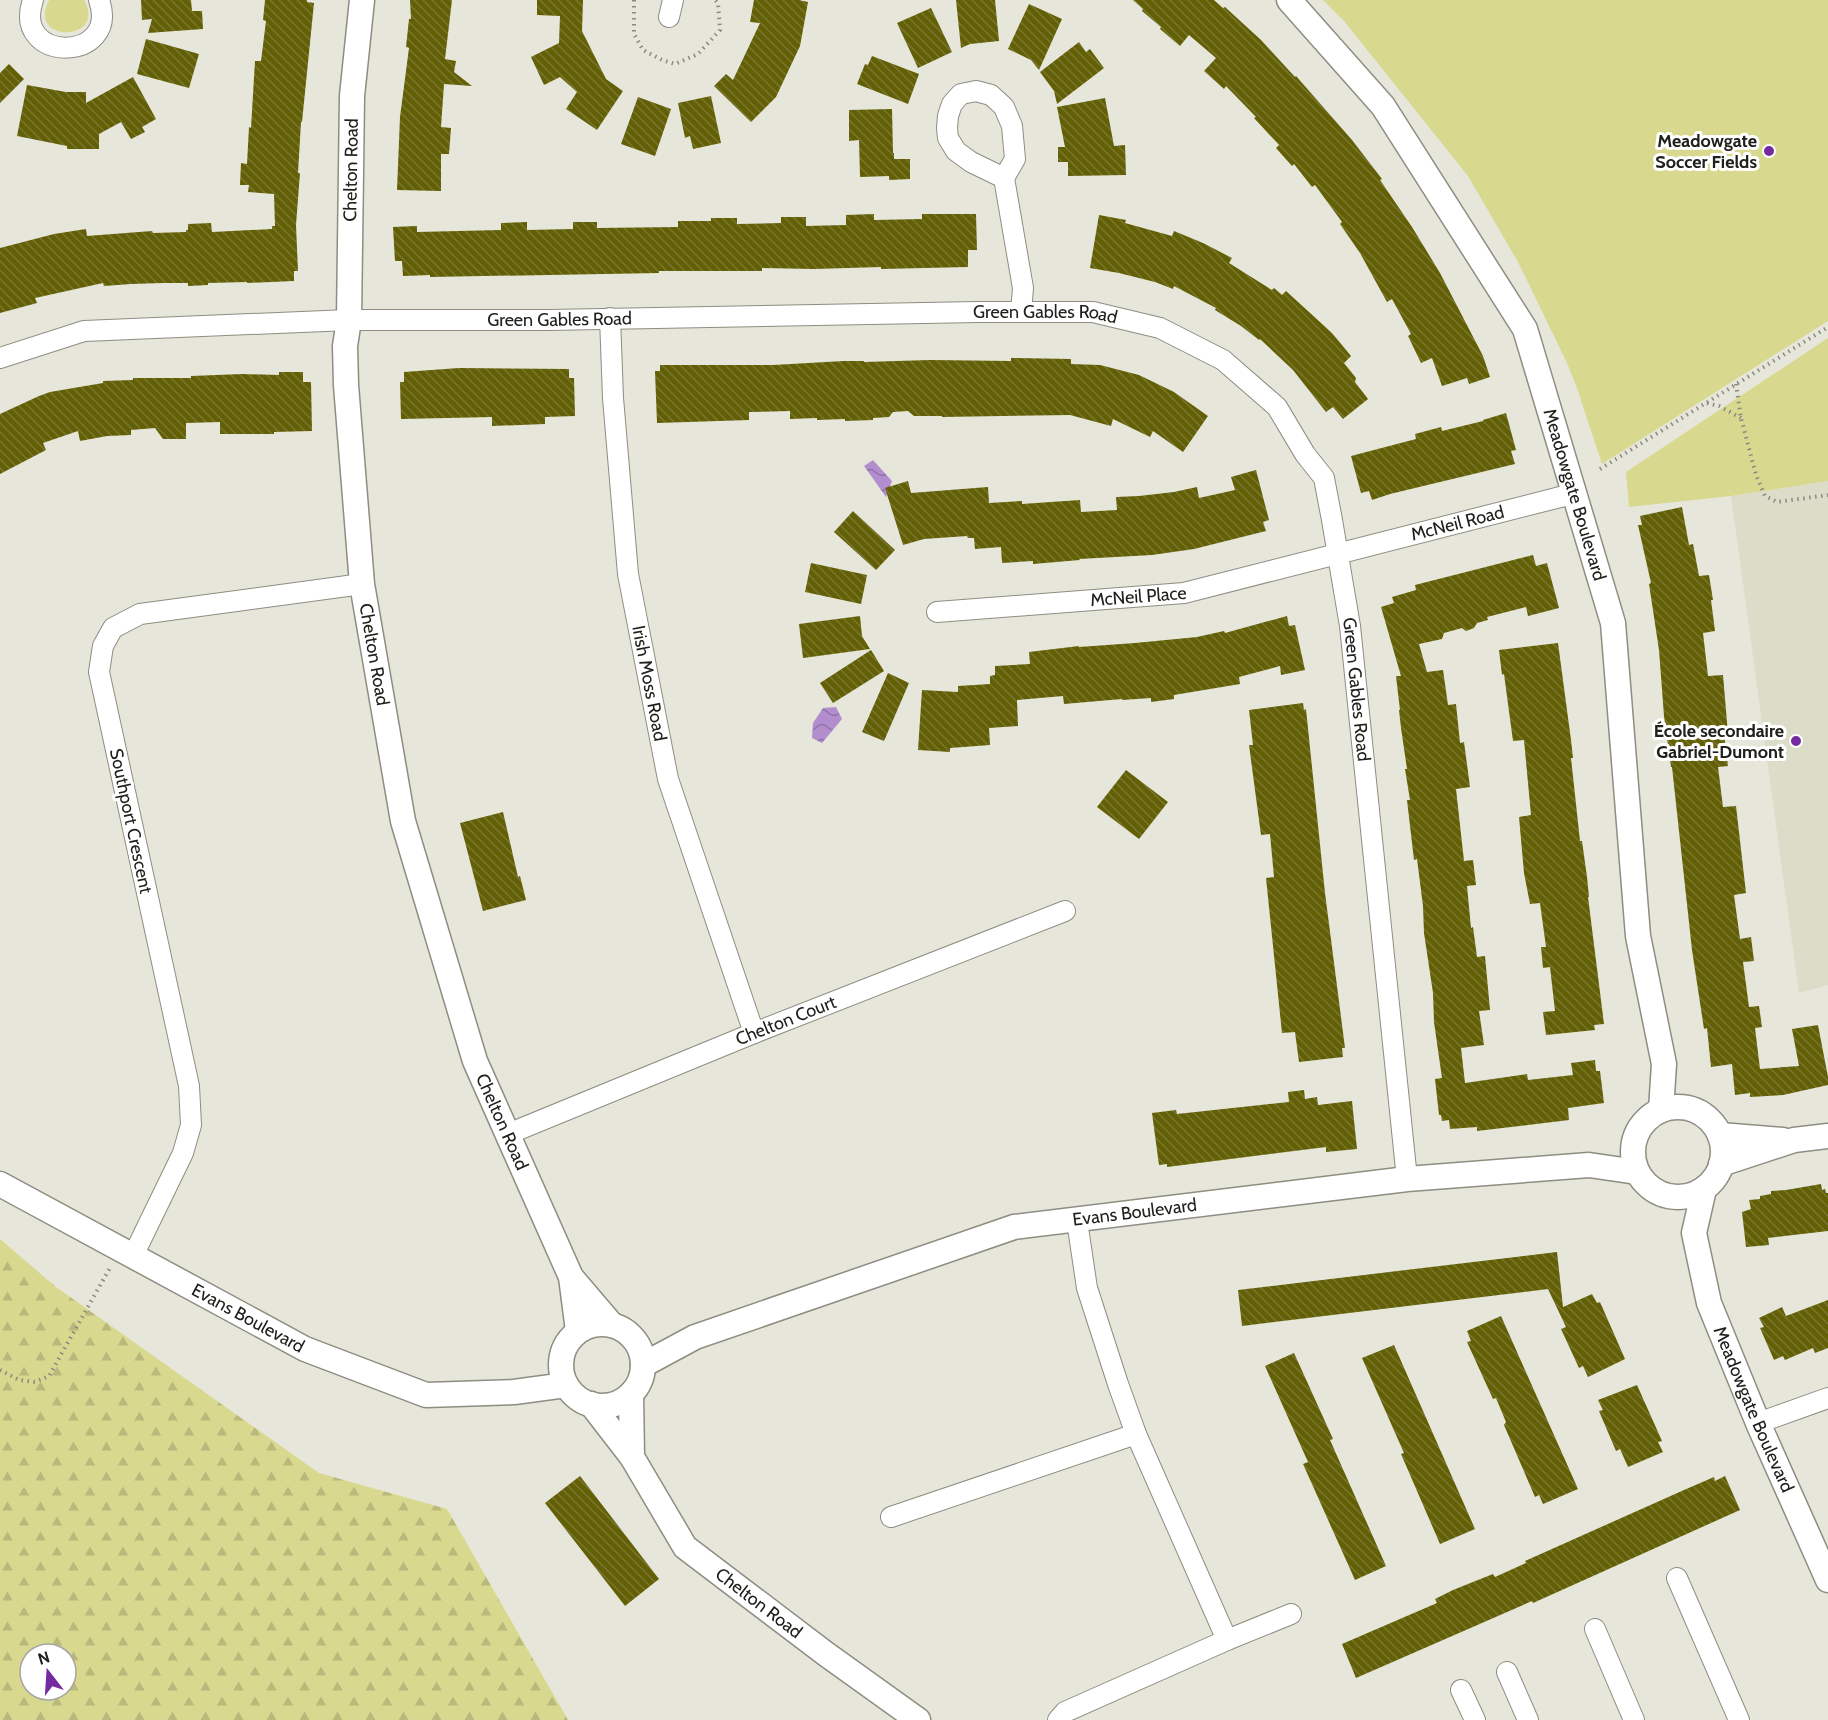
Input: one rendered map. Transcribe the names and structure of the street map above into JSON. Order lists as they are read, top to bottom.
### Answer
{
  "streets": {
    "street": [
      "Chelton Road",
      "Green Gables Road",
      "Meadowgate Boulevard",
      "McNeil Road",
      "McNeil Place",
      "Irish Moss Road",
      "Southport Crescent",
      "Chelton Court",
      "Evans Boulevard"
    ]
  },
  "crossings": [
    ["Chelton Road", "Green Gables Road"],
    ["Chelton Road", "Southport Crescent"],
    ["Chelton Road", "Chelton Court"],
    ["Chelton Road", "Evans Boulevard"],
    ["Green Gables Road", "McNeil Road"],
    ["Green Gables Road", "McNeil Place"],
    ["Green Gables Road", "Irish Moss Road"],
    ["Green Gables Road", "Evans Boulevard"],
    ["Meadowgate Boulevard", "McNeil Road"],
    ["Meadowgate Boulevard", "Evans Boulevard"],
    ["McNeil Road", "McNeil Place"],
    ["Irish Moss Road", "Chelton Court"],
    ["Southport Crescent", "Evans Boulevard"]
  ],
  "places": ["Meadowgate Soccer Fields", "École secondaire Gabriel-Dumont"],
  "north": "top"
}
